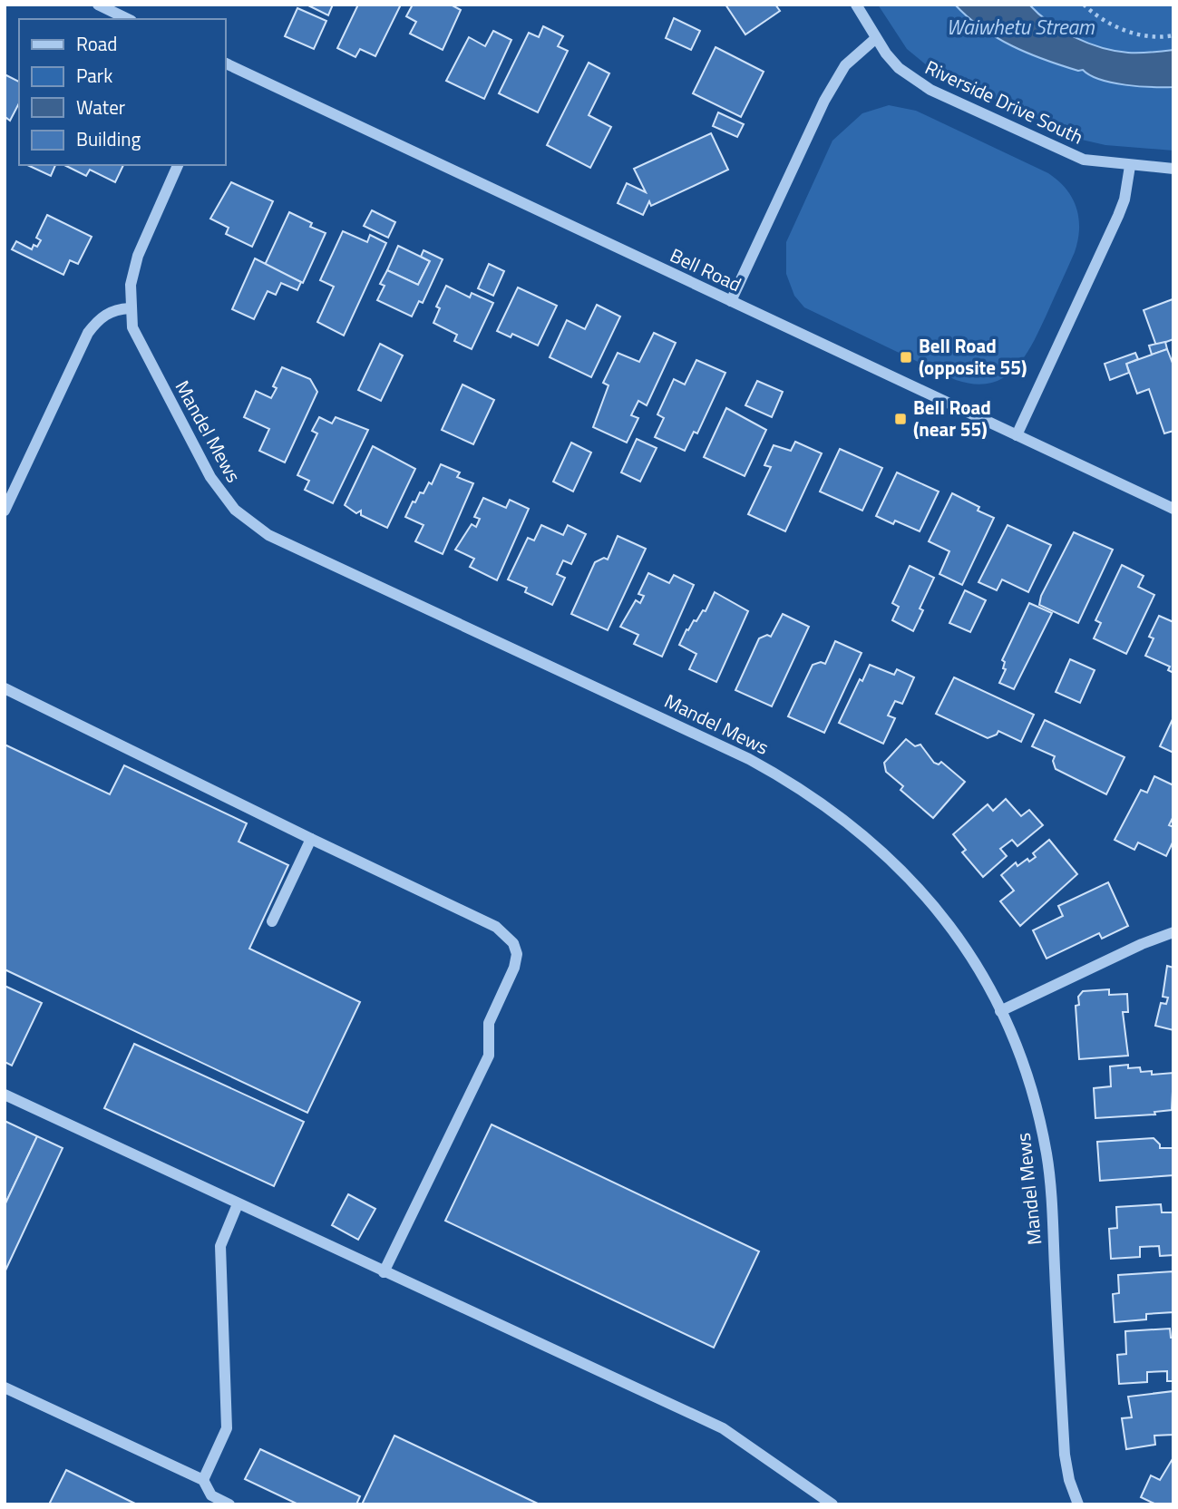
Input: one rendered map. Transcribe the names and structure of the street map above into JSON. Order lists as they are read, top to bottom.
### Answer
{
  "streets": {
    "street": ["Riverside Drive South", "Bell Road", "Mandel Mews"]
  },
  "water": ["Waiwhetu Stream"],
  "places": {
    "transit": ["Bell Road (opposite 55)", "Bell Road (near 55)"]
  },
  "legend": [
    "Road",
    "Park",
    "Water",
    "Building"
  ]
}
